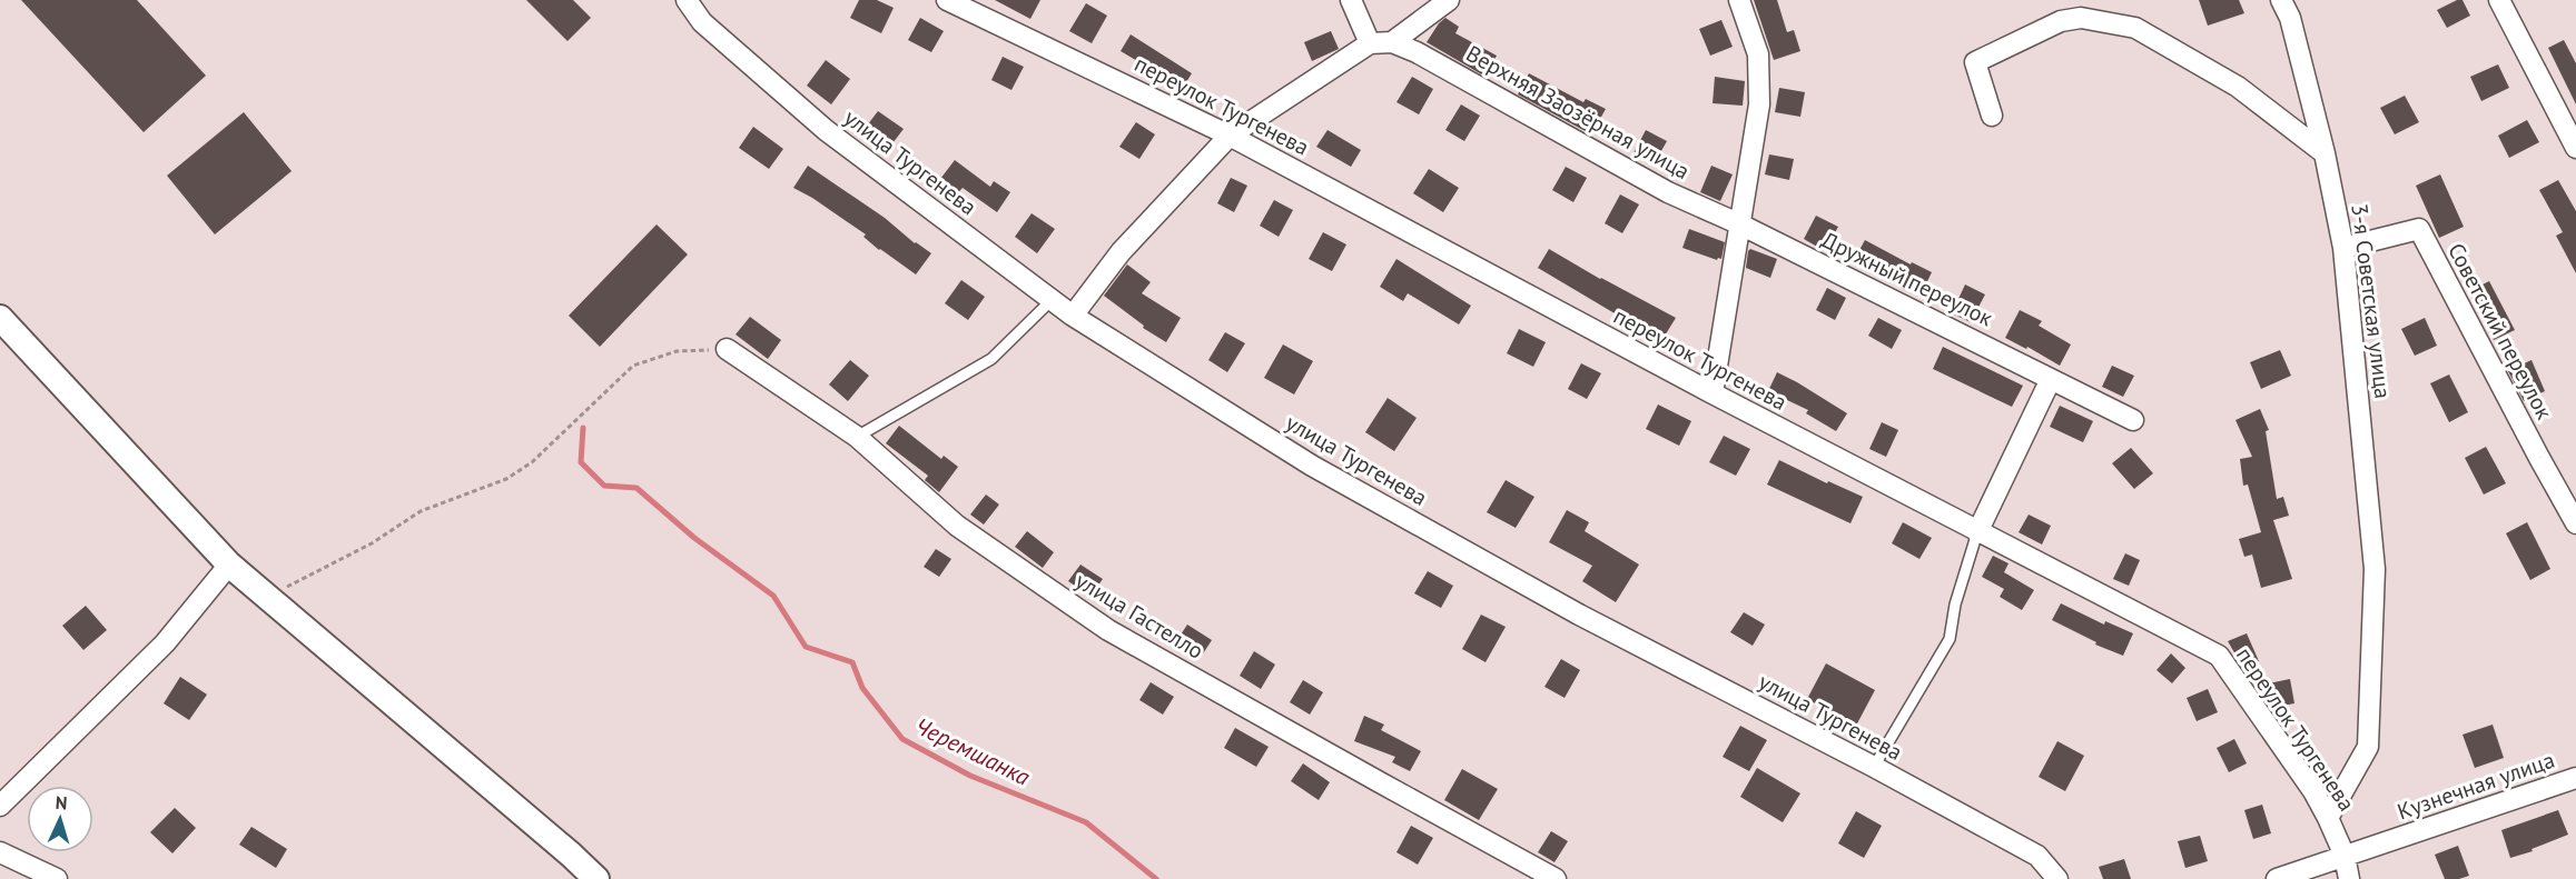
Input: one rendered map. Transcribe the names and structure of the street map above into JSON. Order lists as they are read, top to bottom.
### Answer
{
  "streets": {
    "street": [
      "переулок Тургенева",
      "Верхняя Заозёрная улица",
      "улица Тургенева",
      "Дружный переулок",
      "3-я Советская улица",
      "Советский переулок",
      "улица Гастелло",
      "Кузнечная улица"
    ]
  },
  "crossings": [
    ["переулок Тургенева", "3-я Советская улица"],
    ["переулок Тургенева", "Кузнечная улица"],
    ["Верхняя Заозёрная улица", "Дружный переулок"],
    ["3-я Советская улица", "Советский переулок"]
  ],
  "water": ["Черемшанка"],
  "north": "top"
}
